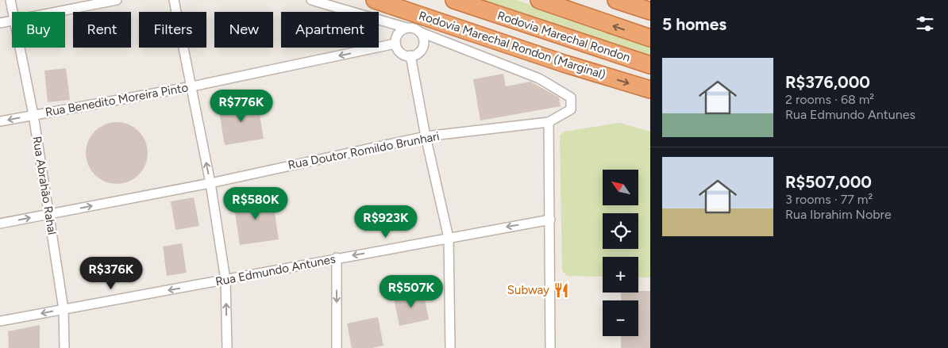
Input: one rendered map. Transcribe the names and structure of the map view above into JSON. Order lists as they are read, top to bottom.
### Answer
{
  "streets": {
    "highway": ["Rodovia Marechal Rondon", "Rodovia Marechal Rondon (Marginal)"],
    "street": [
      "Rua Benedito Moreira Pinto",
      "Rua Doutor Romildo Brunhari",
      "Rua Abrahão Rahal",
      "Rua Edmundo Antunes"
    ]
  },
  "crossings": [
    ["Rua Benedito Moreira Pinto", "Rua Doutor Romildo Brunhari"],
    ["Rua Benedito Moreira Pinto", "Rua Abrahão Rahal"],
    ["Rua Doutor Romildo Brunhari", "Rua Abrahão Rahal"],
    ["Rua Abrahão Rahal", "Rua Edmundo Antunes"]
  ],
  "one_way": ["Rua Benedito Moreira Pinto", "Rua Edmundo Antunes"],
  "places": {
    "restaurant": ["Subway"]
  },
  "north": "top left",
  "page": {
    "heading": "5 homes",
    "chip": [
      "Buy",
      "Rent",
      "Filters",
      "New",
      "Apartment"
    ],
    "list": [
      {
        "name": "R$376,000",
        "note": "2 rooms · 68 m² · Rua Edmundo Antunes"
      },
      {
        "name": "R$507,000",
        "note": "3 rooms · 77 m² · Rua Ibrahim Nobre"
      }
    ],
    "price": [
      "R$776K",
      "R$580K",
      "R$923K",
      "R$376K",
      "R$507K"
    ],
    "map_buttons": ["+", "−"]
  }
}
